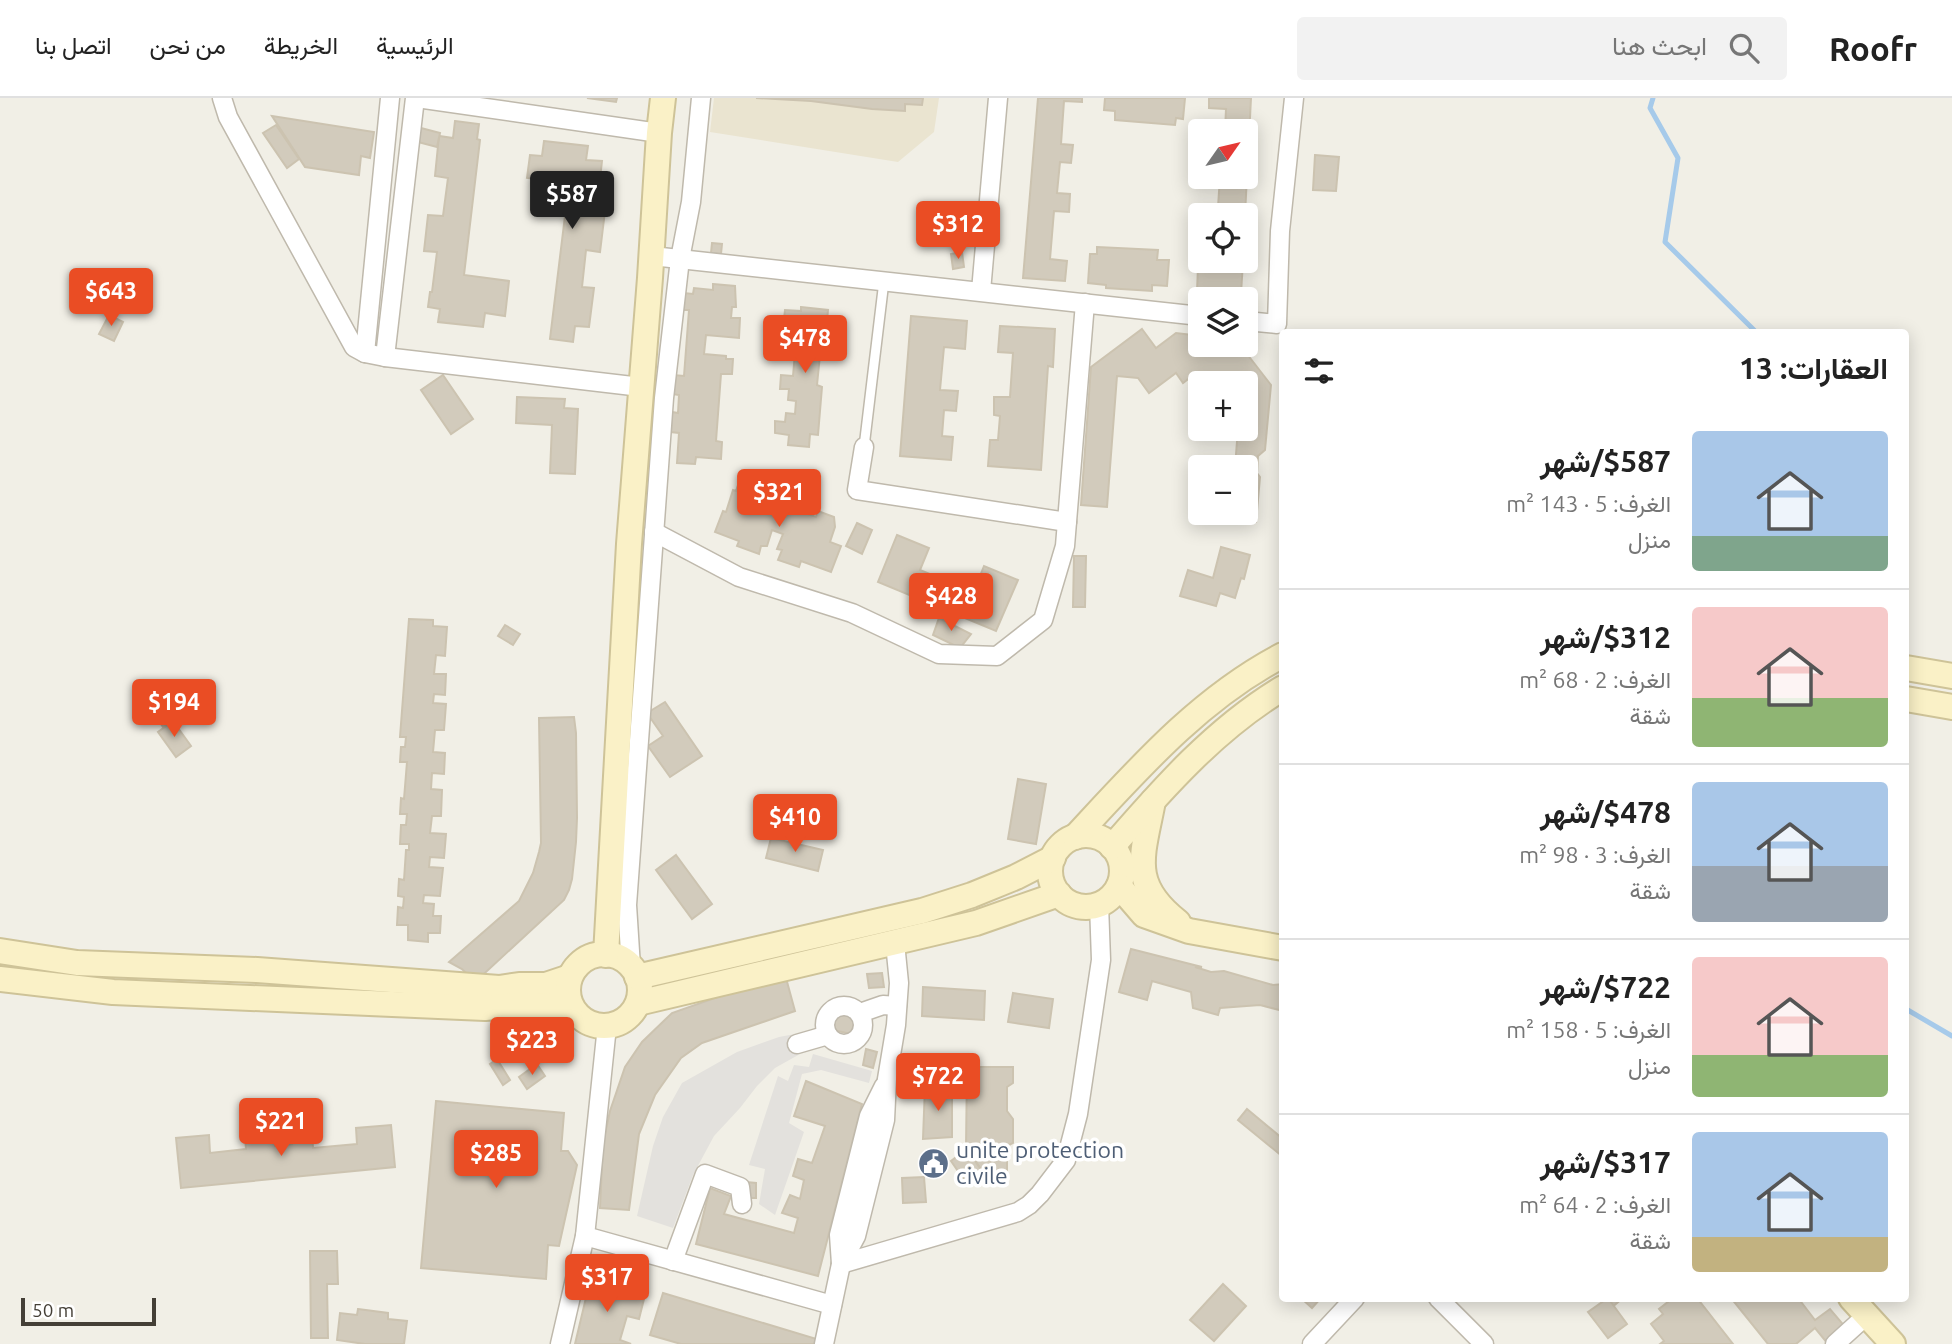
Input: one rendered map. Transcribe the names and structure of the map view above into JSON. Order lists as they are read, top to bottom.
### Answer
{
  "places": {
    "public building": ["unite protection civile"]
  },
  "scale_bar": "50 m",
  "north": "top right",
  "page": {
    "header": "Roofr",
    "search": "ابحث هنا",
    "nav": [
      "الرئيسية",
      "الخريطة",
      "من نحن",
      "اتصل بنا"
    ],
    "map_buttons": ["+", "−"],
    "price": [
      "$587",
      "$312",
      "$643",
      "$478",
      "$321",
      "$428",
      "$194",
      "$410",
      "$223",
      "$722",
      "$221",
      "$285",
      "$317"
    ],
    "heading": "العقارات: 13",
    "list": [
      {
        "name": "$587/شهر",
        "note": "الغرف: 5 · 143 m² · منزل"
      },
      {
        "name": "$312/شهر",
        "note": "الغرف: 2 · 68 m² · شقة"
      },
      {
        "name": "$478/شهر",
        "note": "الغرف: 3 · 98 m² · شقة"
      },
      {
        "name": "$722/شهر",
        "note": "الغرف: 5 · 158 m² · منزل"
      },
      {
        "name": "$317/شهر",
        "note": "الغرف: 2 · 64 m² · شقة"
      }
    ],
    "scale": "50 m"
  }
}
